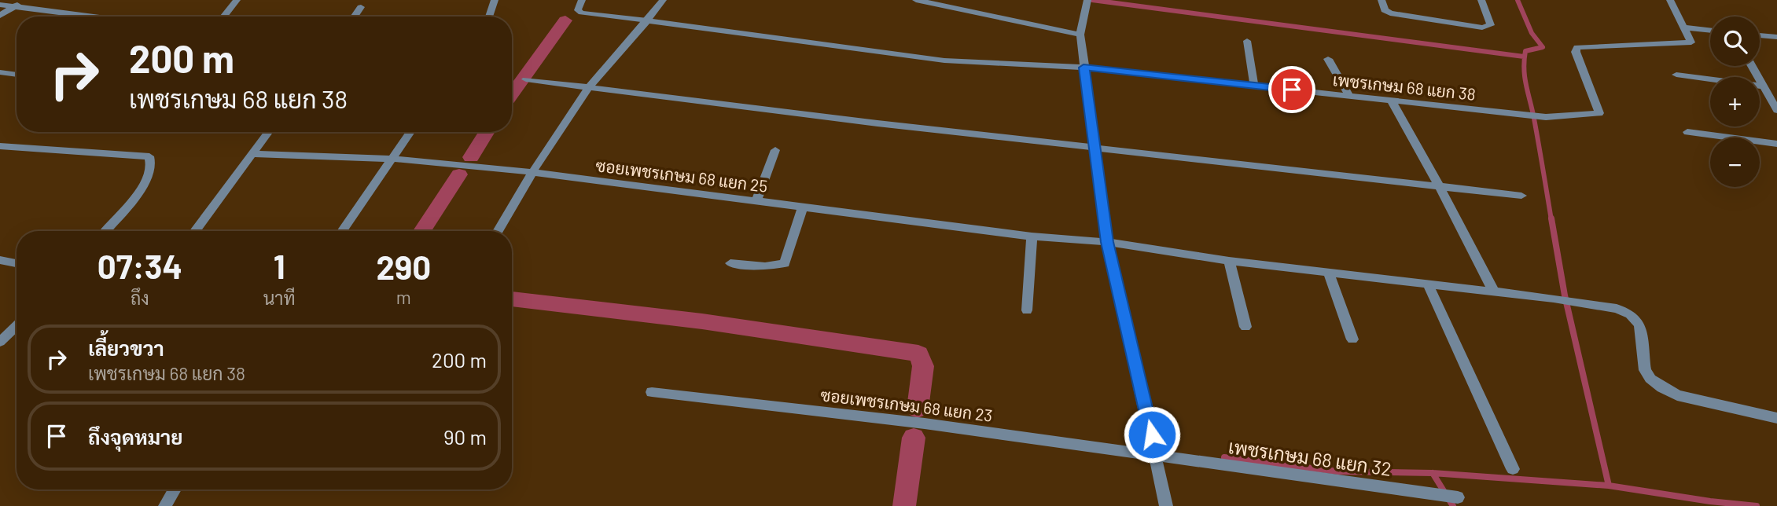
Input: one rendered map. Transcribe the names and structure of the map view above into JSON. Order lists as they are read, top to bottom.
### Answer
{
  "streets": {
    "street": [
      "เพชรเกษม 68 แยก 38",
      "ซอยเพชรเกษม 68 แยก 25",
      "ซอยเพชรเกษม 68 แยก 23",
      "เพชรเกษม 68 แยก 32"
    ]
  },
  "crossings": [
    ["ซอยเพชรเกษม 68 แยก 23", "เพชรเกษม 68 แยก 32"]
  ],
  "page": {
    "map_buttons": ["+", "−"],
    "turn": ["200 m", "เพชรเกษม 68 แยก 38"],
    "eta": [
      "07:34",
      "ถึง",
      "1",
      "นาที",
      "290",
      "m"
    ],
    "list": [
      {
        "name": "เลี้ยวขวา",
        "note": "เพชรเกษม 68 แยก 38",
        "value": "200 m"
      },
      {
        "name": "ถึงจุดหมาย",
        "value": "90 m"
      }
    ]
  }
}
